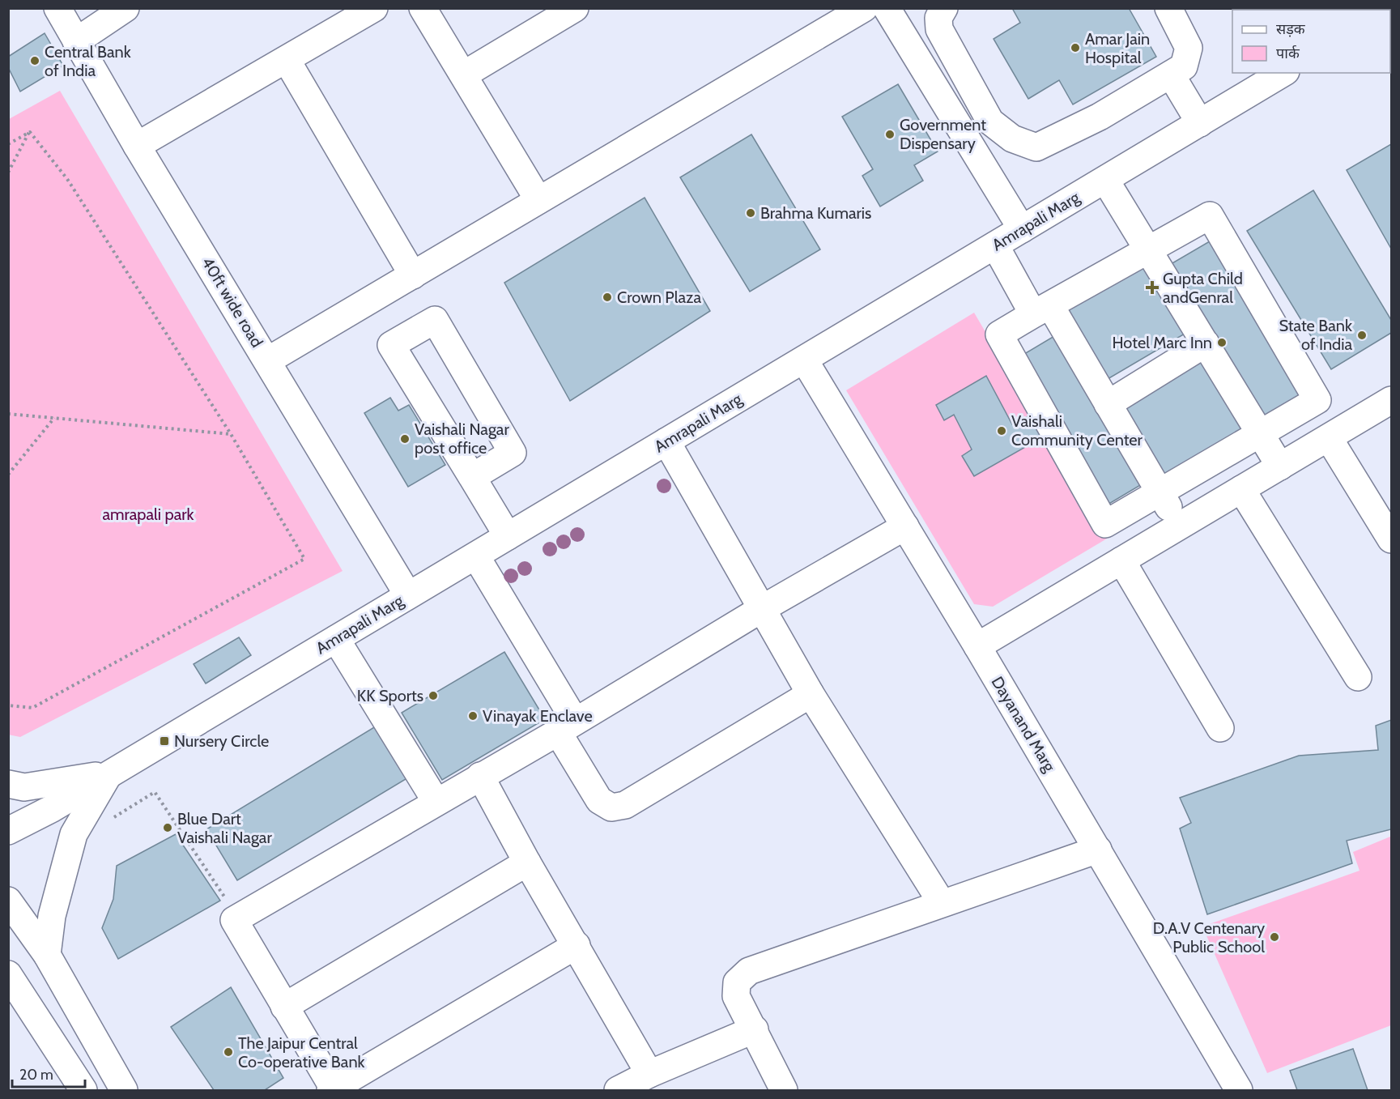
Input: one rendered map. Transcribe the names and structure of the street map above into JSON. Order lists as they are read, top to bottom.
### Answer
{
  "streets": {
    "street": ["Amrapali Marg", "40ft wide road", "Dayanand Marg"]
  },
  "crossings": [
    ["Amrapali Marg", "40ft wide road"],
    ["Amrapali Marg", "Dayanand Marg"]
  ],
  "parks": ["amrapali park"],
  "places": {
    "other": [
      "Amar Jain Hospital",
      "Central Bank of India",
      "Government Dispensary",
      "Brahma Kumaris",
      "Crown Plaza",
      "State Bank of India",
      "Hotel Marc Inn",
      "Vaishali Community Center",
      "Vaishali Nagar post office",
      "KK Sports",
      "Vinayak Enclave",
      "Blue Dart Vaishali Nagar",
      "D.A.V Centenary Public School",
      "The Jaipur Central Co-operative Bank"
    ],
    "health": ["Gupta Child andGenral"],
    "transit": ["Nursery Circle"]
  },
  "legend": ["सड़क", "पार्क"],
  "scale_bar": "20 m"
}
